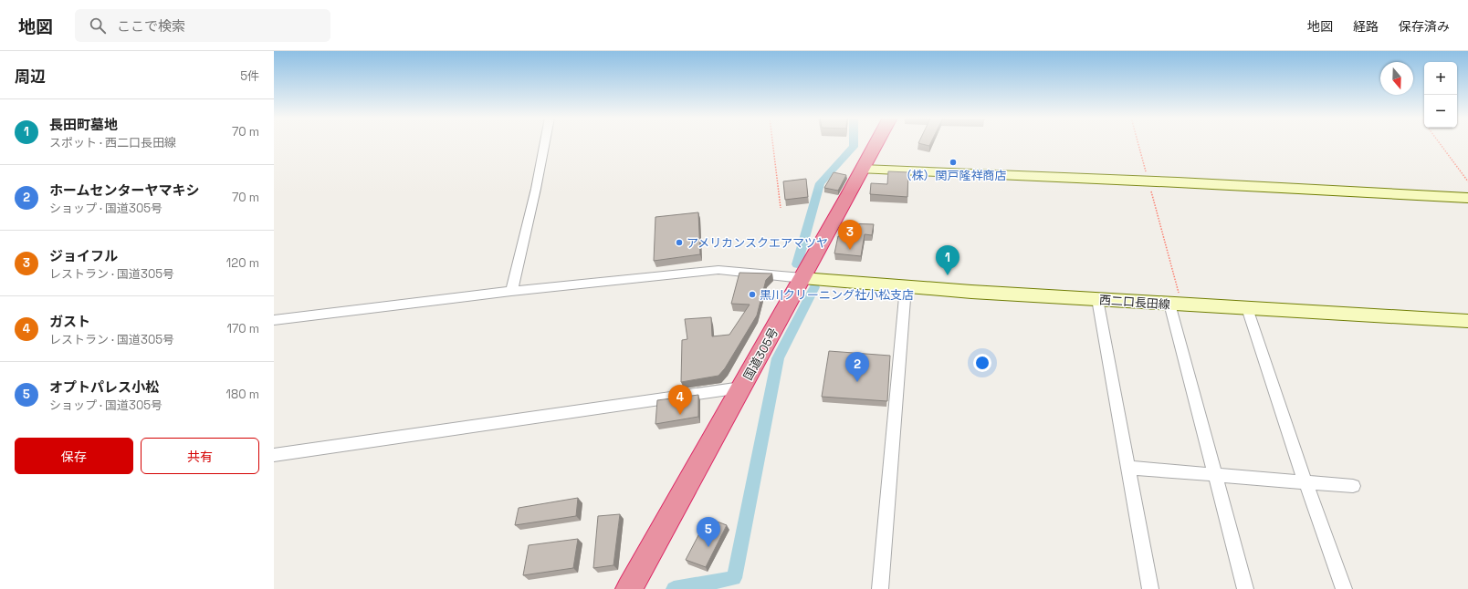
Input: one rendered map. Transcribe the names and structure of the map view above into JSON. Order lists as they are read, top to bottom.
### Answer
{
  "streets": {
    "highway": ["国道305号"],
    "street": ["西二口長田線"]
  },
  "crossings": [
    ["西二口長田線", "国道305号"]
  ],
  "places": ["（株）関戸隆祥商店", "アメリカンスクエアマツヤ", "黒川クリーニング社小松支店"],
  "north": "bottom",
  "page": {
    "header": "地図",
    "search": "ここで検索",
    "nav": ["地図", "経路", "保存済み"],
    "heading": ["周辺", "5件"],
    "map_buttons": ["+", "−"],
    "list": [
      {
        "mark": "1",
        "name": "長田町墓地",
        "note": "スポット · 西二口長田線",
        "value": "70 m"
      },
      {
        "mark": "2",
        "name": "ホームセンターヤマキシ",
        "note": "ショップ · 国道305号",
        "value": "70 m"
      },
      {
        "mark": "3",
        "name": "ジョイフル",
        "note": "レストラン · 国道305号",
        "value": "120 m"
      },
      {
        "mark": "4",
        "name": "ガスト",
        "note": "レストラン · 国道305号",
        "value": "170 m"
      },
      {
        "mark": "5",
        "name": "オプトパレス小松",
        "note": "ショップ · 国道305号",
        "value": "180 m"
      }
    ],
    "pins": [
      "3",
      "1",
      "2",
      "4",
      "5"
    ],
    "buttons": ["保存", "共有"]
  }
}
